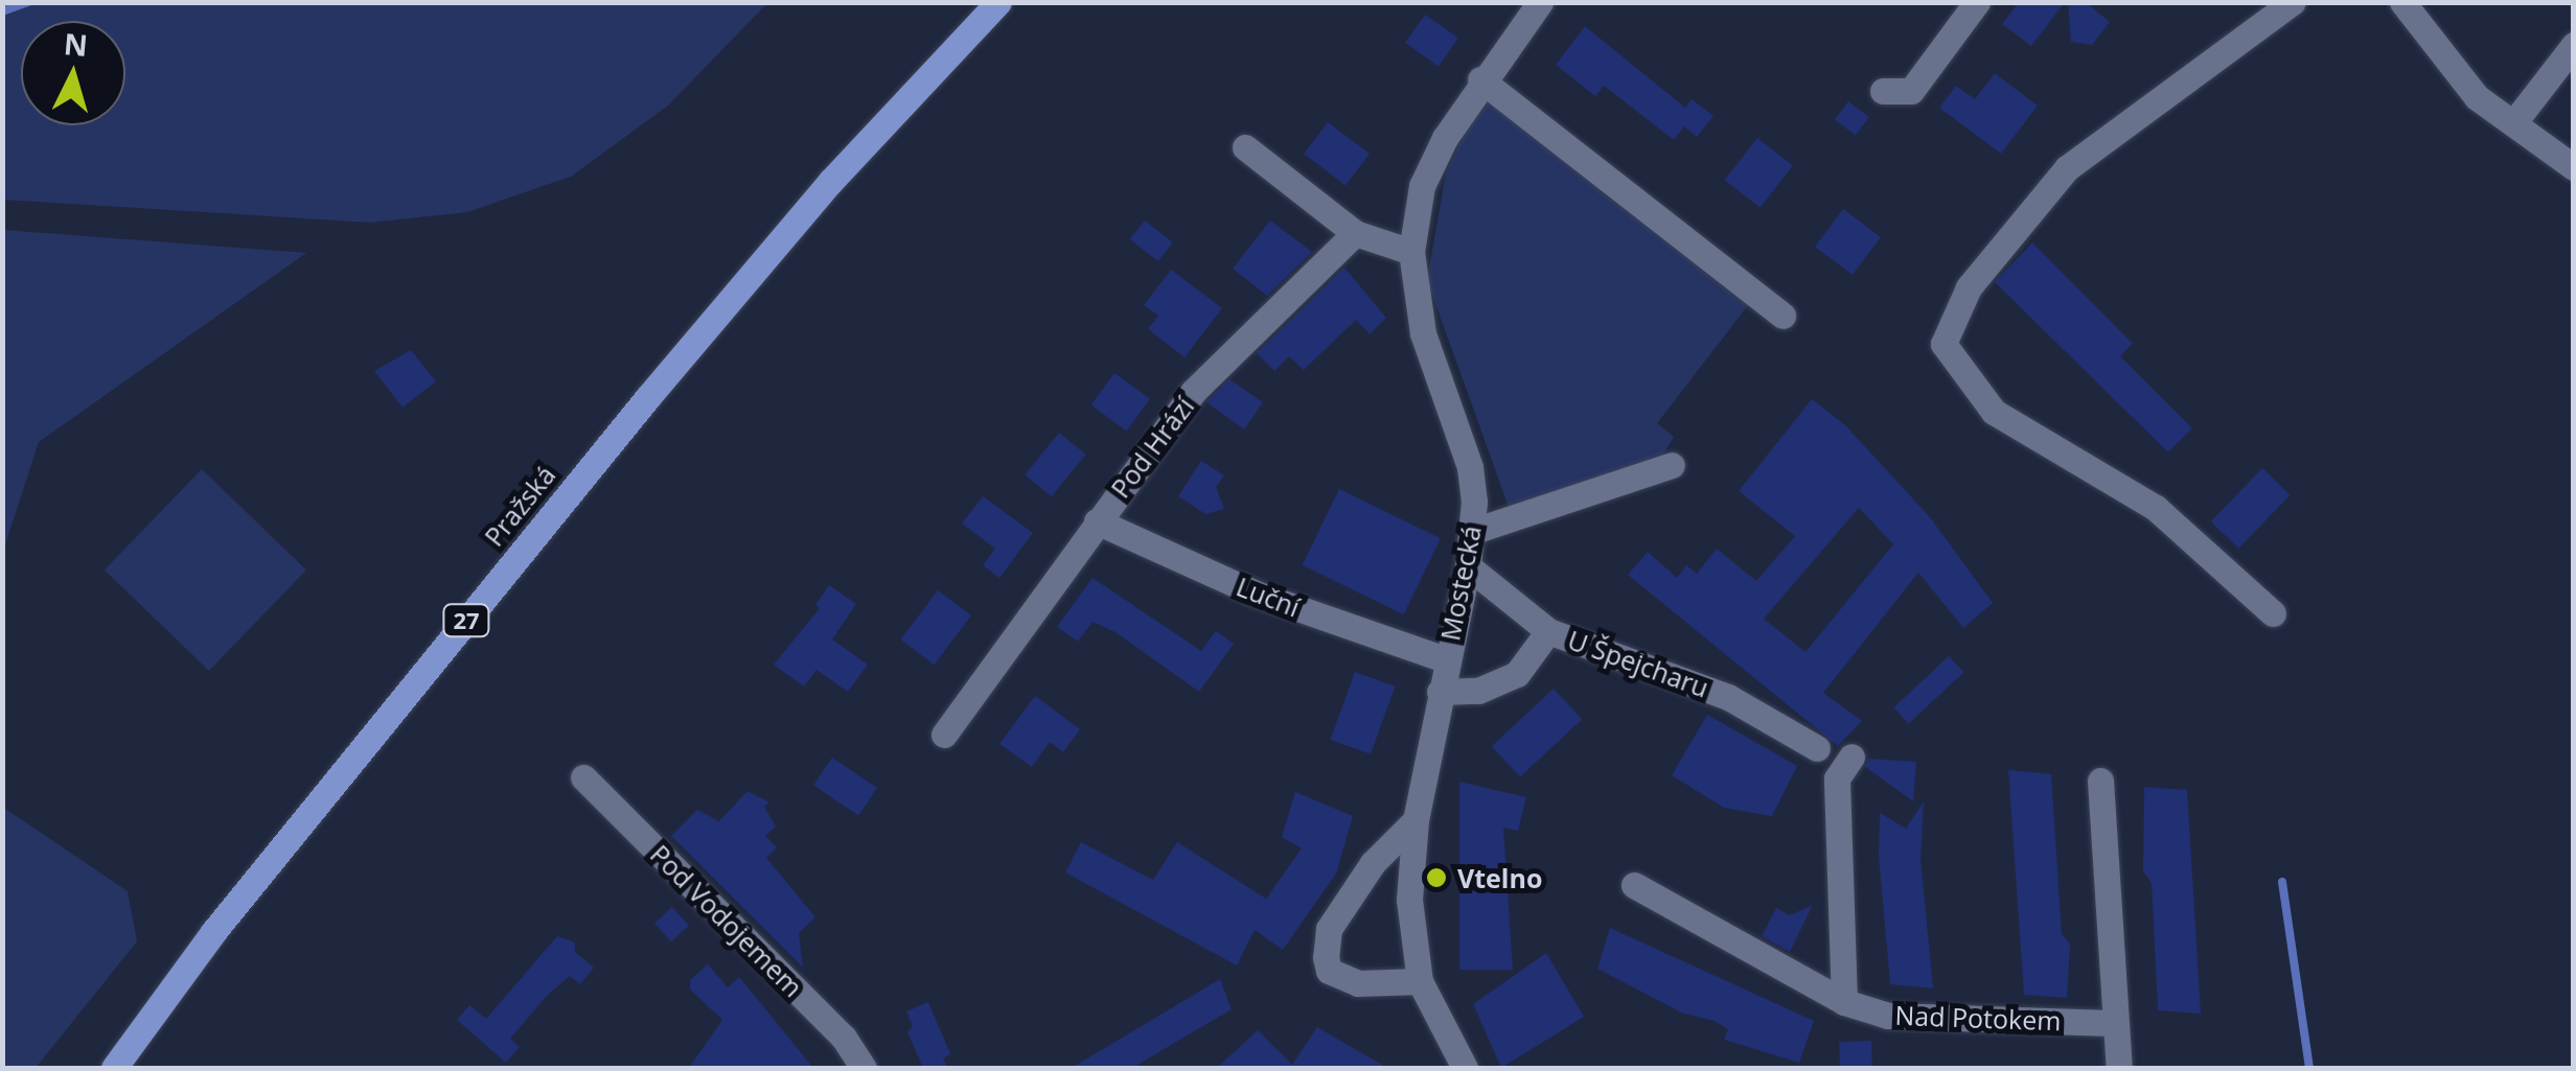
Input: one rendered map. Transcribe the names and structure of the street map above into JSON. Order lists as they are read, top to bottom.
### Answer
{
  "streets": {
    "main road": ["Pražská", "27"],
    "street": [
      "Pod Hrází",
      "Mostecká",
      "Luční",
      "U Špejcharu",
      "Pod Vodojemem",
      "Nad Potokem"
    ]
  },
  "crossings": [
    ["Pod Hrází", "Luční"],
    ["Mostecká", "Luční"],
    ["Mostecká", "U Špejcharu"]
  ],
  "places": ["Vtelno"],
  "north": "top"
}
